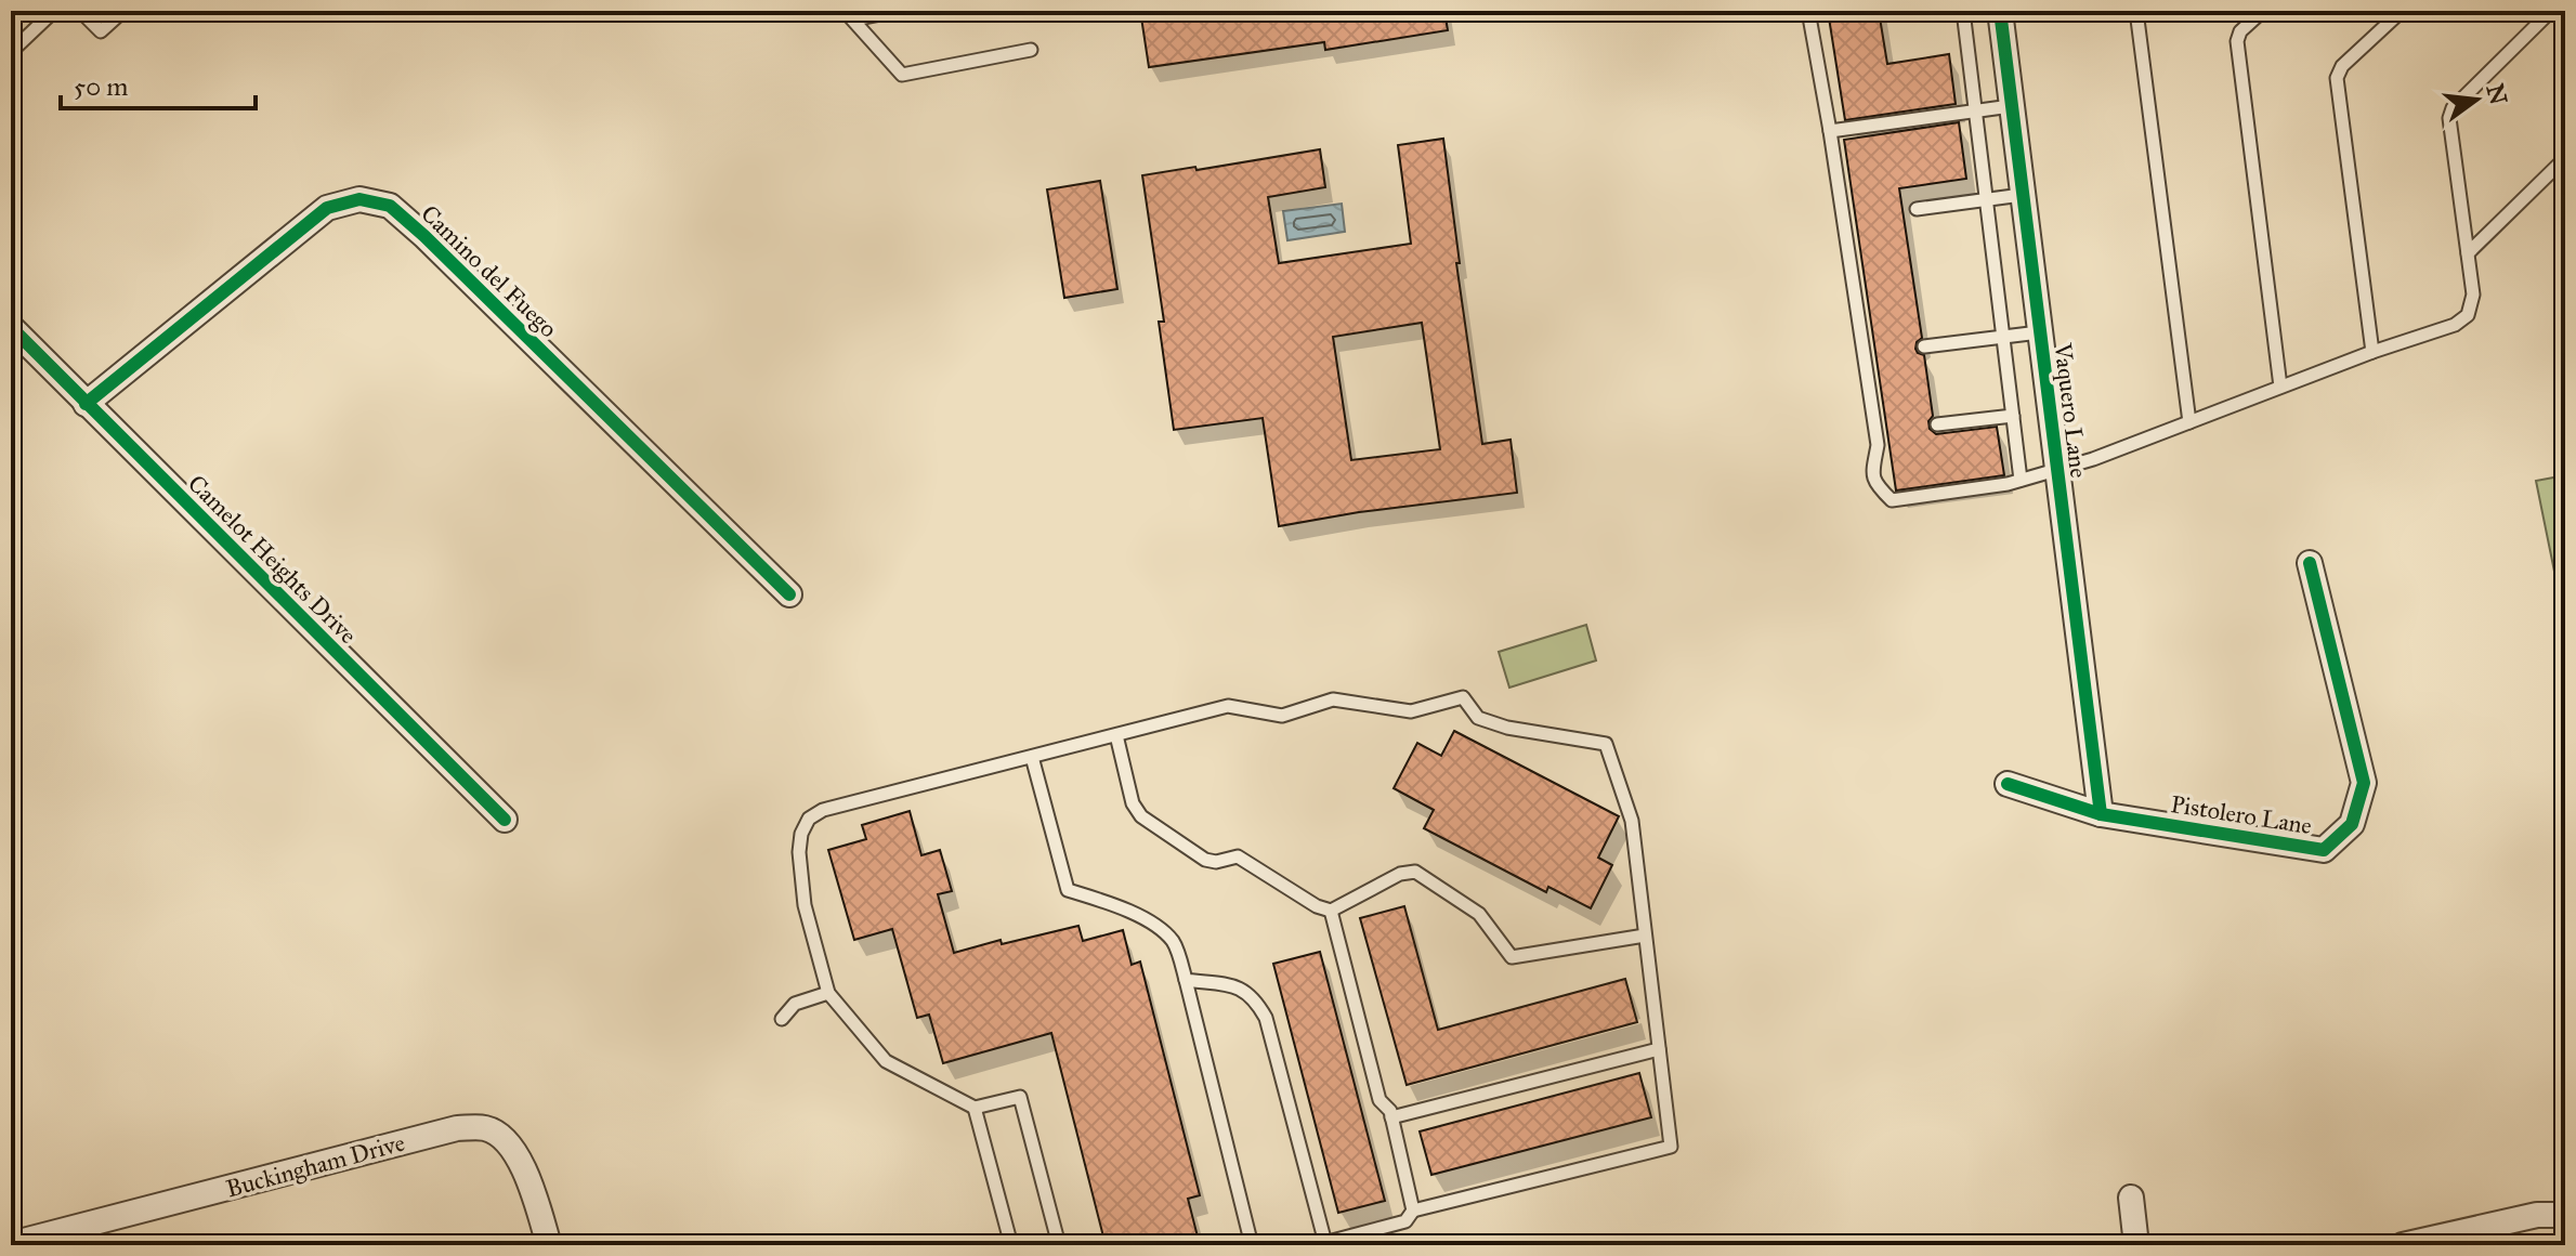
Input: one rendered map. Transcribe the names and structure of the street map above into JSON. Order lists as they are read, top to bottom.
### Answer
{
  "streets": {
    "street": [
      "Camino del Fuego",
      "Vaquero Lane",
      "Camelot Heights Drive",
      "Pistolero Lane",
      "Buckingham Drive"
    ]
  },
  "crossings": [
    ["Camino del Fuego", "Camelot Heights Drive"],
    ["Vaquero Lane", "Pistolero Lane"]
  ],
  "scale_bar": "50 m",
  "north": "right"
}
